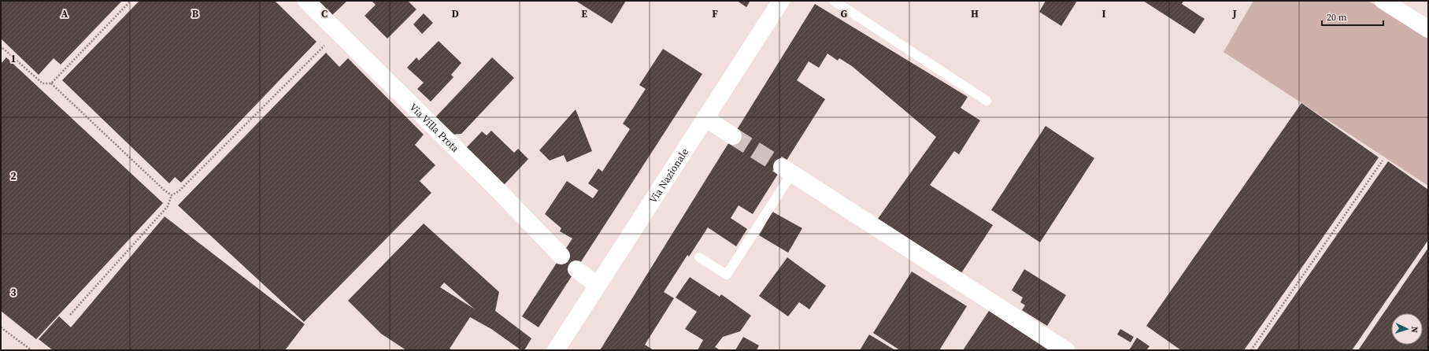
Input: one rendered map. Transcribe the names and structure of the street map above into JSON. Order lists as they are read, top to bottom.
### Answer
{
  "streets": {
    "street": ["Via Villa Prota", "Via Nazionale"]
  },
  "scale_bar": "20 m",
  "north": "right",
  "grid": {
    "columns": [
      "A",
      "B",
      "C",
      "D",
      "E",
      "F",
      "G",
      "H",
      "I",
      "J"
    ],
    "rows": ["1", "2", "3"]
  }
}
